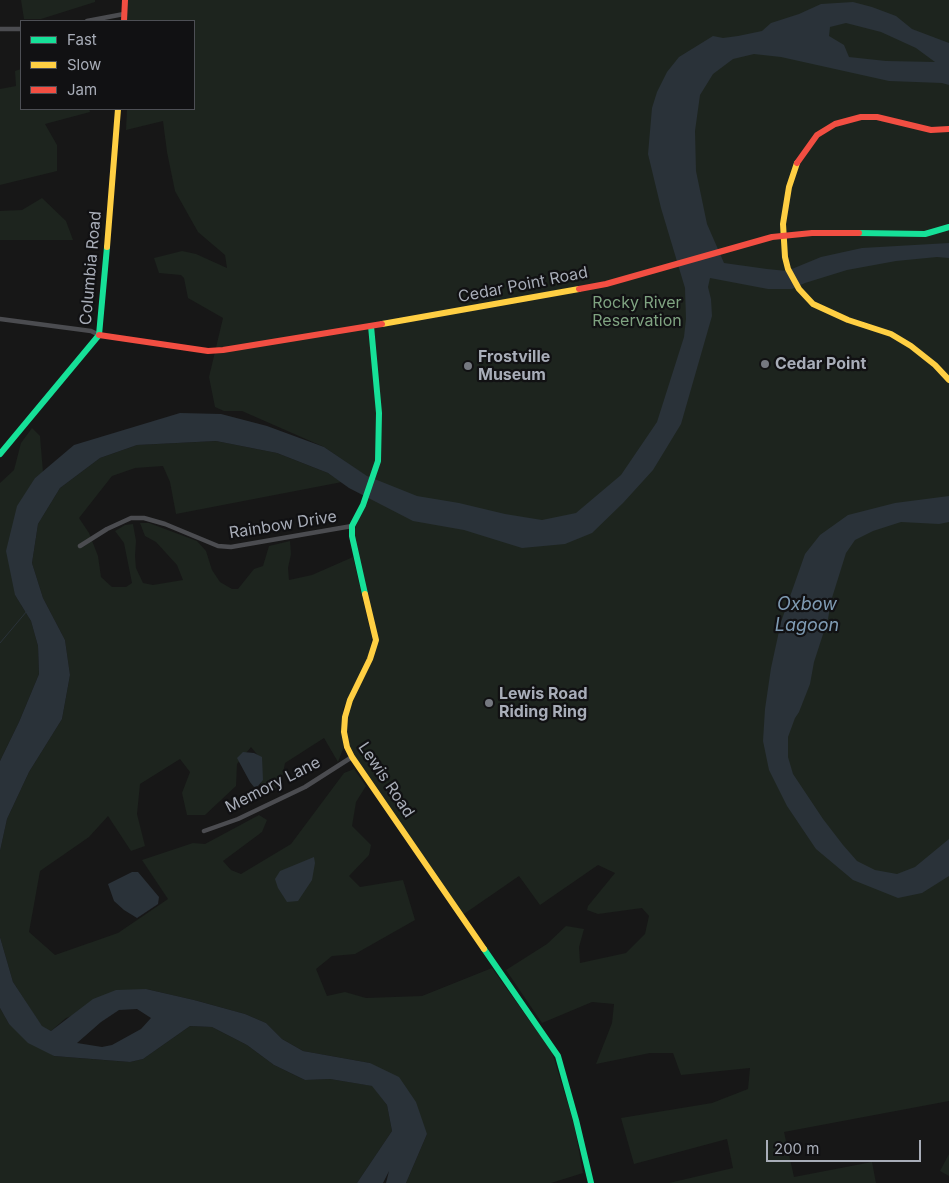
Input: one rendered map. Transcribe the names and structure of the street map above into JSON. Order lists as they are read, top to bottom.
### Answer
{
  "streets": {
    "street": [
      "Columbia Road",
      "Cedar Point Road",
      "Rainbow Drive",
      "Lewis Road",
      "Memory Lane"
    ]
  },
  "crossings": [
    ["Columbia Road", "Cedar Point Road"],
    ["Rainbow Drive", "Lewis Road"],
    ["Lewis Road", "Memory Lane"]
  ],
  "water": ["Oxbow Lagoon"],
  "parks": ["Rocky River Reservation"],
  "places": ["Cedar Point", "Frostville Museum", "Lewis Road Riding Ring"],
  "legend": ["Fast", "Slow", "Jam"],
  "scale_bar": "200 m"
}
